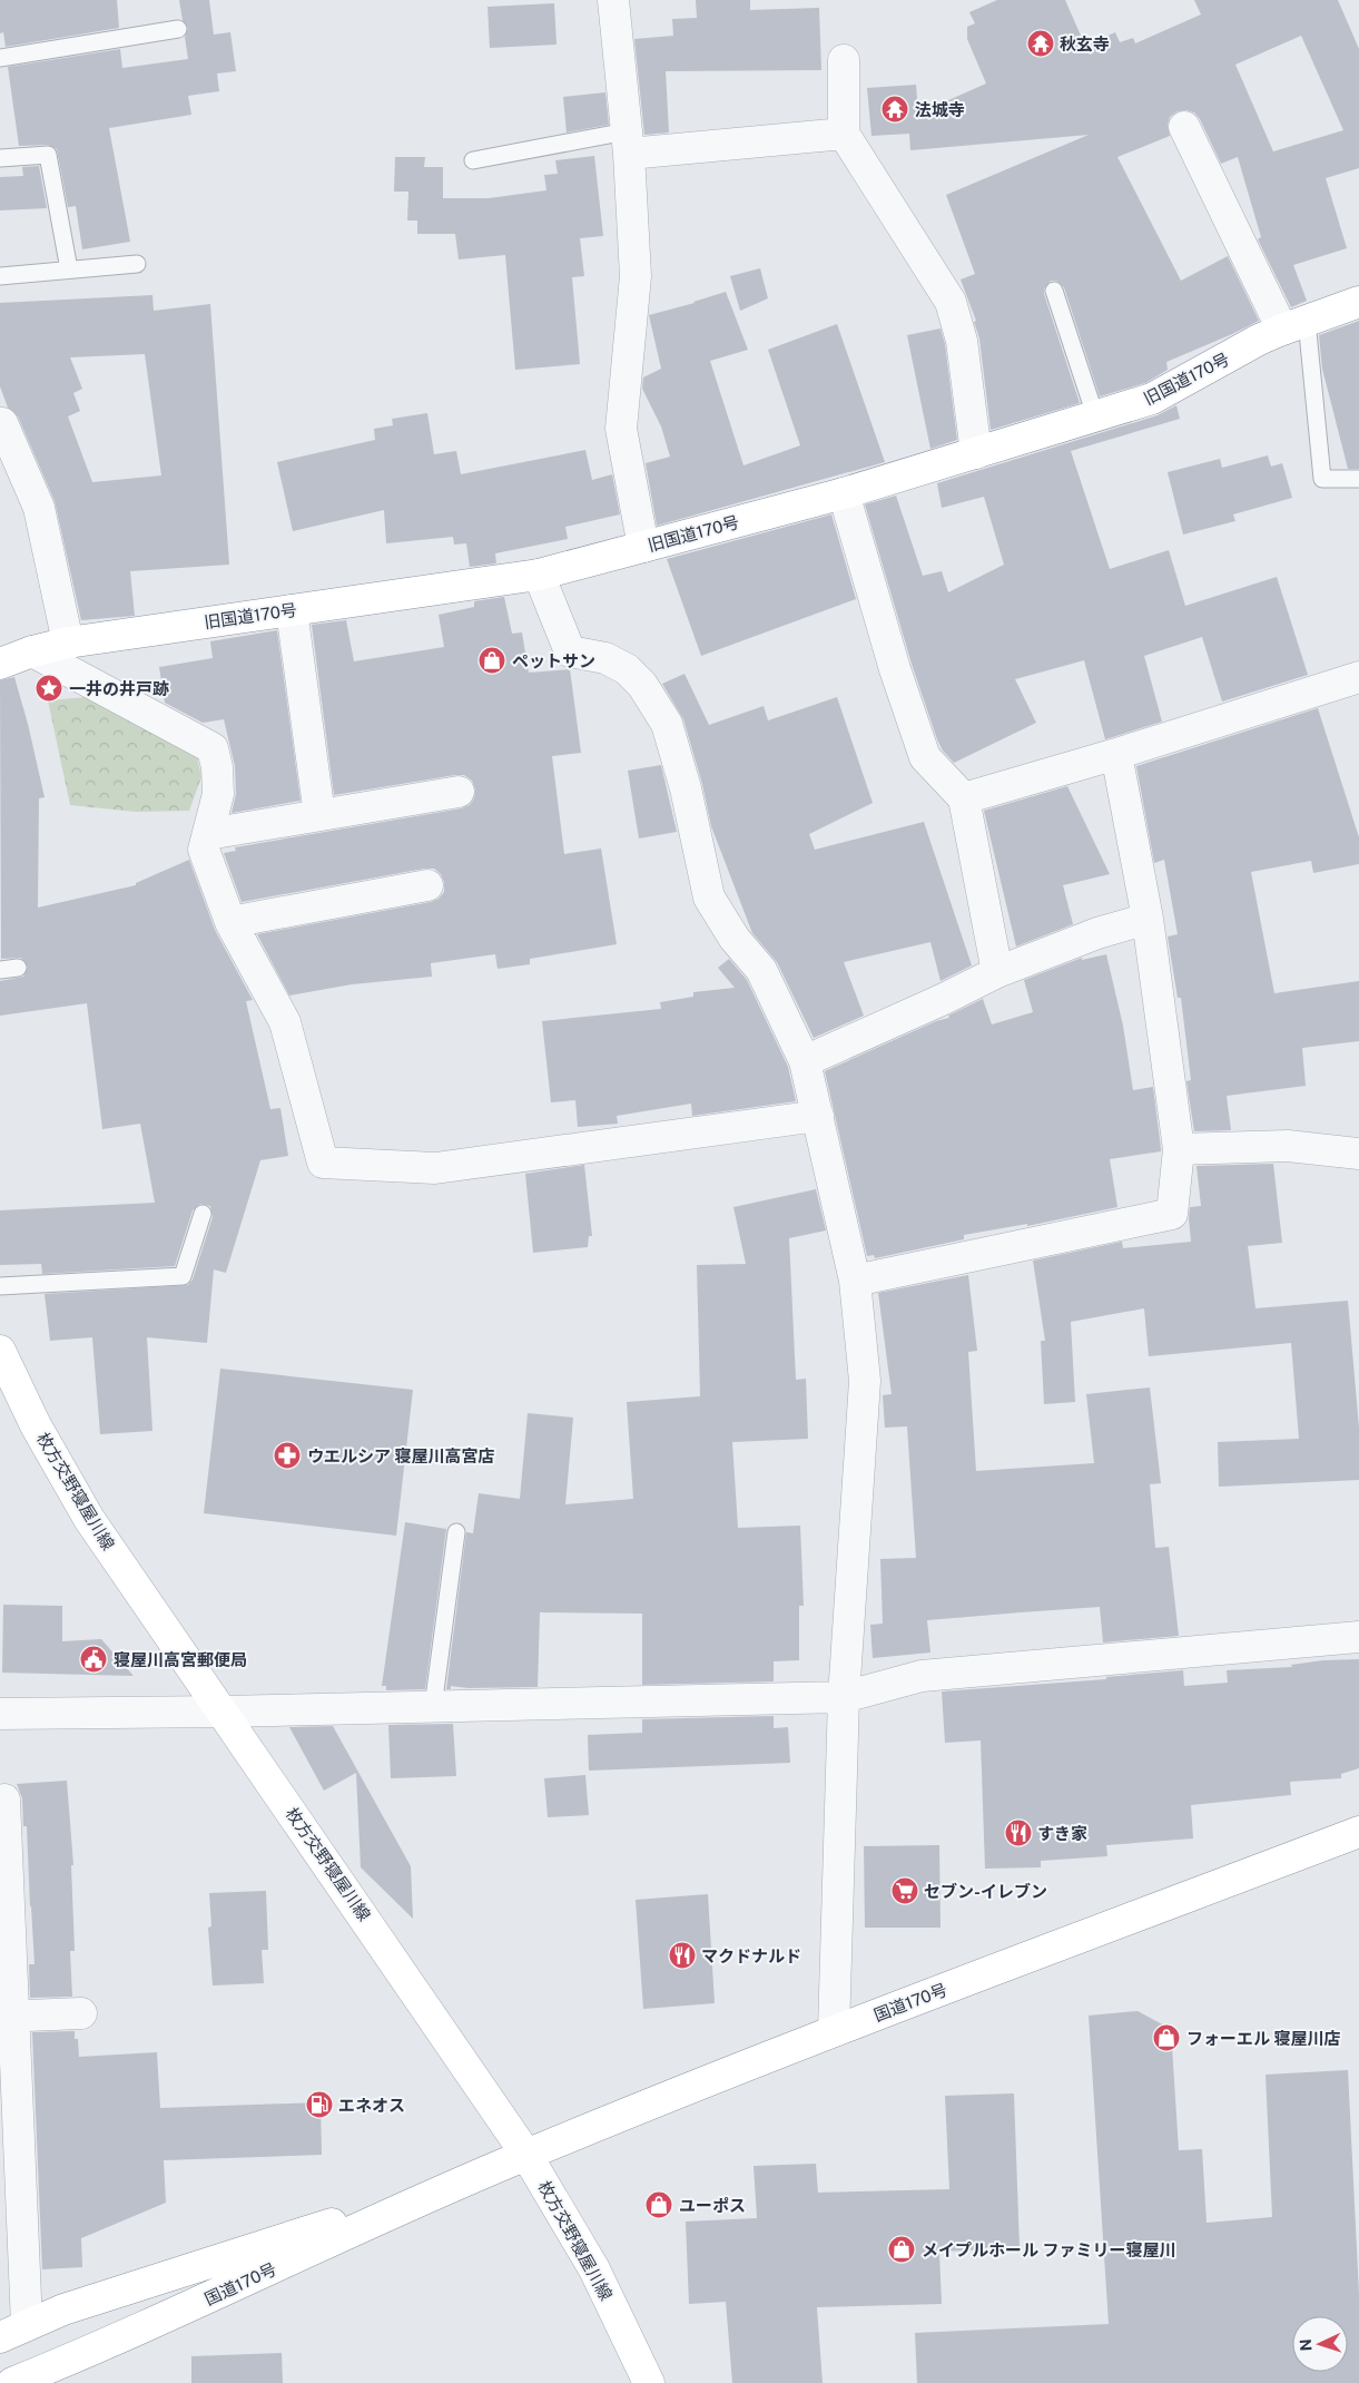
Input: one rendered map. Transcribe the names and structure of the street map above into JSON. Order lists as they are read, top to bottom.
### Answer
{
  "streets": {
    "main road": ["旧国道170号", "枚方交野寝屋川線", "国道170号"]
  },
  "crossings": [
    ["枚方交野寝屋川線", "国道170号"]
  ],
  "places": {
    "temple": ["秋玄寺", "法城寺"],
    "shop": [
      "ペットサン",
      "フォーエル 寝屋川店",
      "ユーポス",
      "メイプルホール ファミリー寝屋川"
    ],
    "place": ["一井の井戸跡"],
    "pharmacy": ["ウエルシア 寝屋川高宮店"],
    "public building": ["寝屋川高宮郵便局"],
    "restaurant": ["すき家", "マクドナルド"],
    "supermarket": ["セブン-イレブン"],
    "fuel station": ["エネオス"]
  },
  "north": "left"
}
